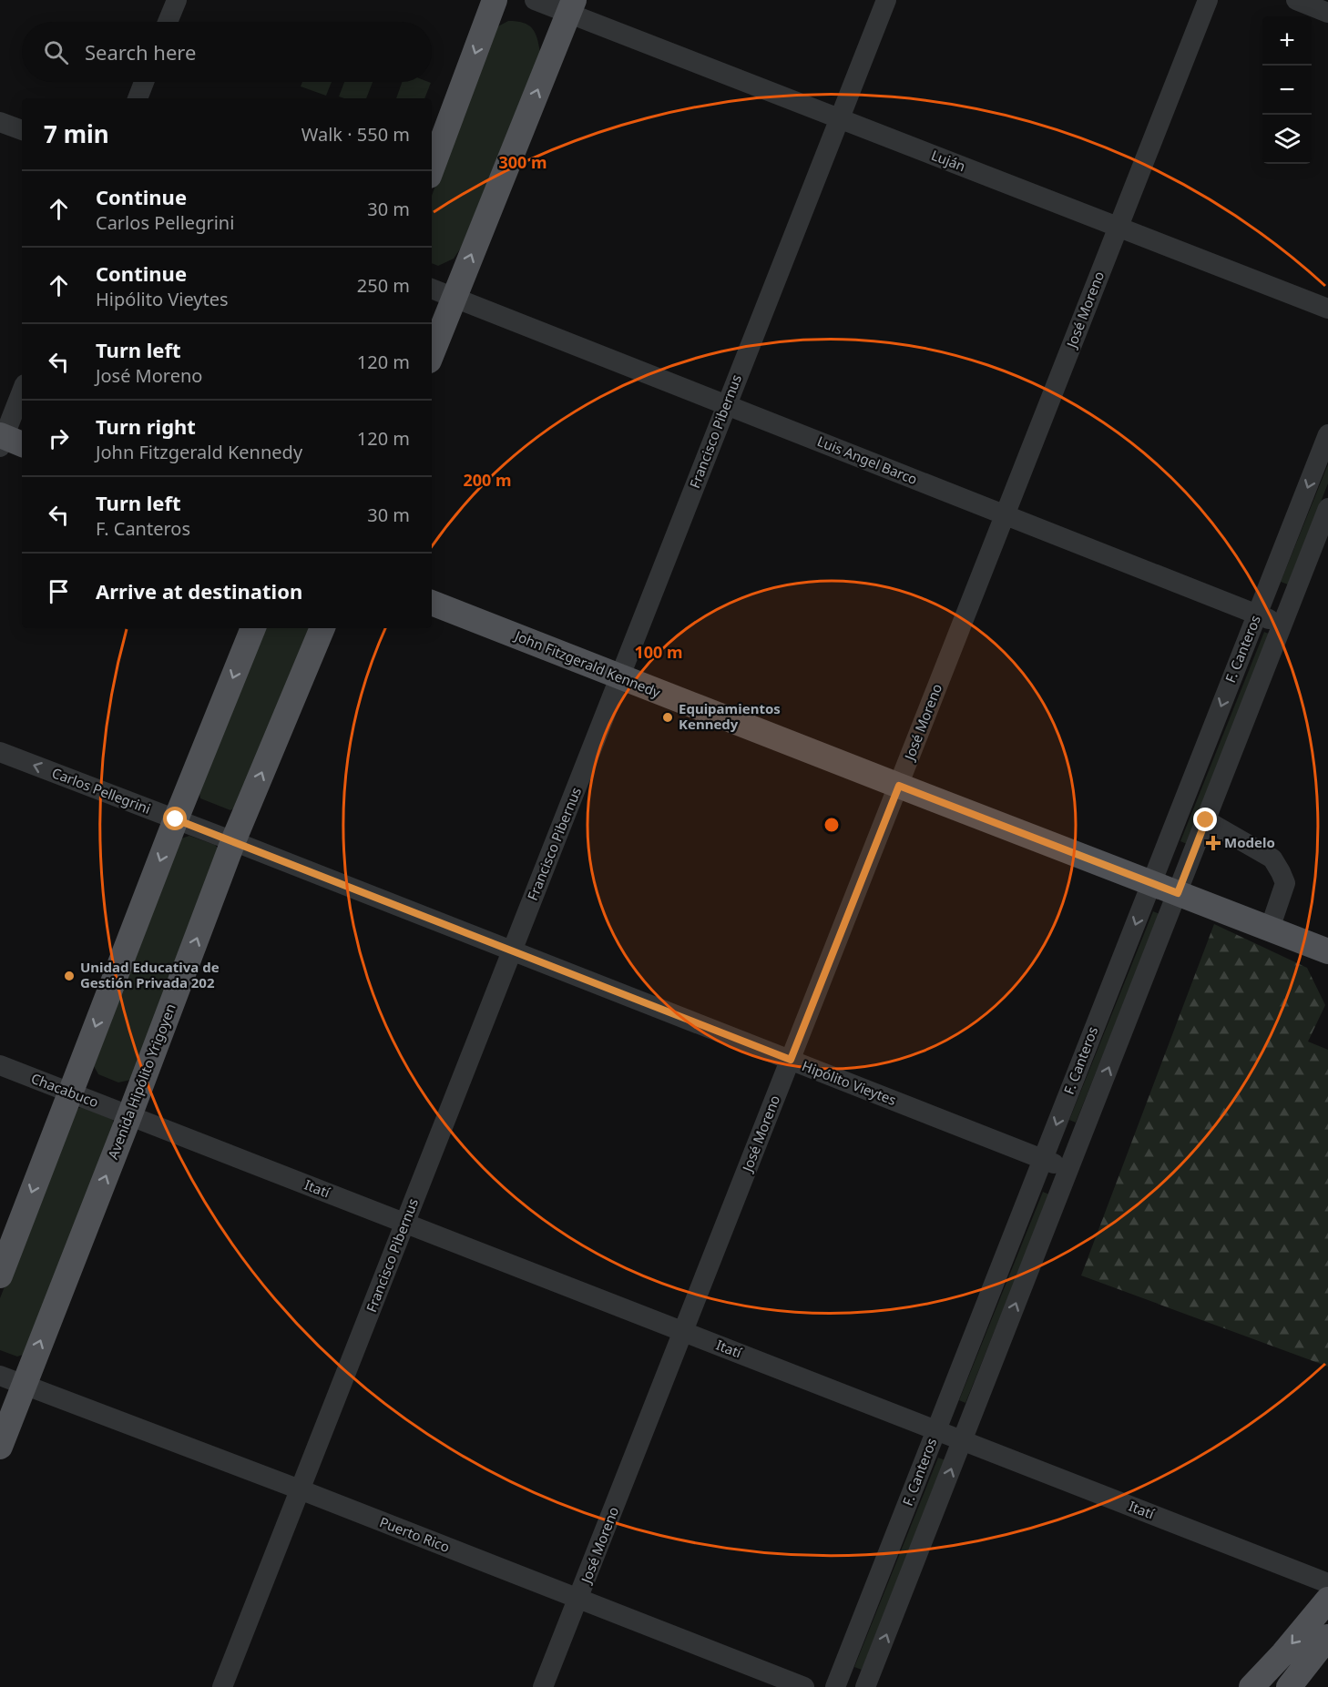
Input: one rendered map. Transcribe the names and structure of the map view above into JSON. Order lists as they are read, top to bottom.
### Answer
{
  "streets": {
    "main road": ["John Fitzgerald Kennedy", "Avenida Hipólito Yrigoyen"],
    "street": [
      "Luján",
      "José Moreno",
      "Francisco Pibernus",
      "Luis Angel Barco",
      "F. Canteros",
      "Carlos Pellegrini",
      "Hipólito Vieytes",
      "Chacabuco",
      "Itatí",
      "Puerto Rico"
    ]
  },
  "crossings": [
    ["Luján", "José Moreno"],
    ["Luján", "Francisco Pibernus"],
    ["José Moreno", "Luis Angel Barco"],
    ["José Moreno", "John Fitzgerald Kennedy"],
    ["José Moreno", "Hipólito Vieytes"],
    ["José Moreno", "Itatí"],
    ["José Moreno", "Puerto Rico"],
    ["Francisco Pibernus", "Luis Angel Barco"],
    ["Francisco Pibernus", "John Fitzgerald Kennedy"],
    ["Francisco Pibernus", "Hipólito Vieytes"],
    ["Francisco Pibernus", "Itatí"],
    ["Francisco Pibernus", "Puerto Rico"],
    ["Luis Angel Barco", "F. Canteros"],
    ["F. Canteros", "John Fitzgerald Kennedy"],
    ["F. Canteros", "Hipólito Vieytes"],
    ["F. Canteros", "Itatí"],
    ["Carlos Pellegrini", "Avenida Hipólito Yrigoyen"],
    ["Carlos Pellegrini", "Hipólito Vieytes"],
    ["Avenida Hipólito Yrigoyen", "Hipólito Vieytes"],
    ["Avenida Hipólito Yrigoyen", "Chacabuco"],
    ["Avenida Hipólito Yrigoyen", "Itatí"],
    ["Avenida Hipólito Yrigoyen", "Puerto Rico"],
    ["Chacabuco", "Itatí"]
  ],
  "one_way": ["Carlos Pellegrini"],
  "places": {
    "other": ["Equipamientos Kennedy", "Unidad Educativa de Gestión Privada 202"],
    "health": ["Modelo"]
  },
  "page": {
    "map_buttons": ["+", "−"],
    "search": "Search here",
    "heading": ["7 min", "Walk · 550 m"],
    "list": [
      ["Continue", "Carlos Pellegrini", "30 m"],
      ["Continue", "Hipólito Vieytes", "250 m"],
      ["Turn left", "José Moreno", "120 m"],
      ["Turn right", "John Fitzgerald Kennedy", "120 m"],
      ["Turn left", "F. Canteros", "30 m"],
      "Arrive at destination"
    ]
  },
  "rings": ["300 m", "200 m", "100 m"]
}
